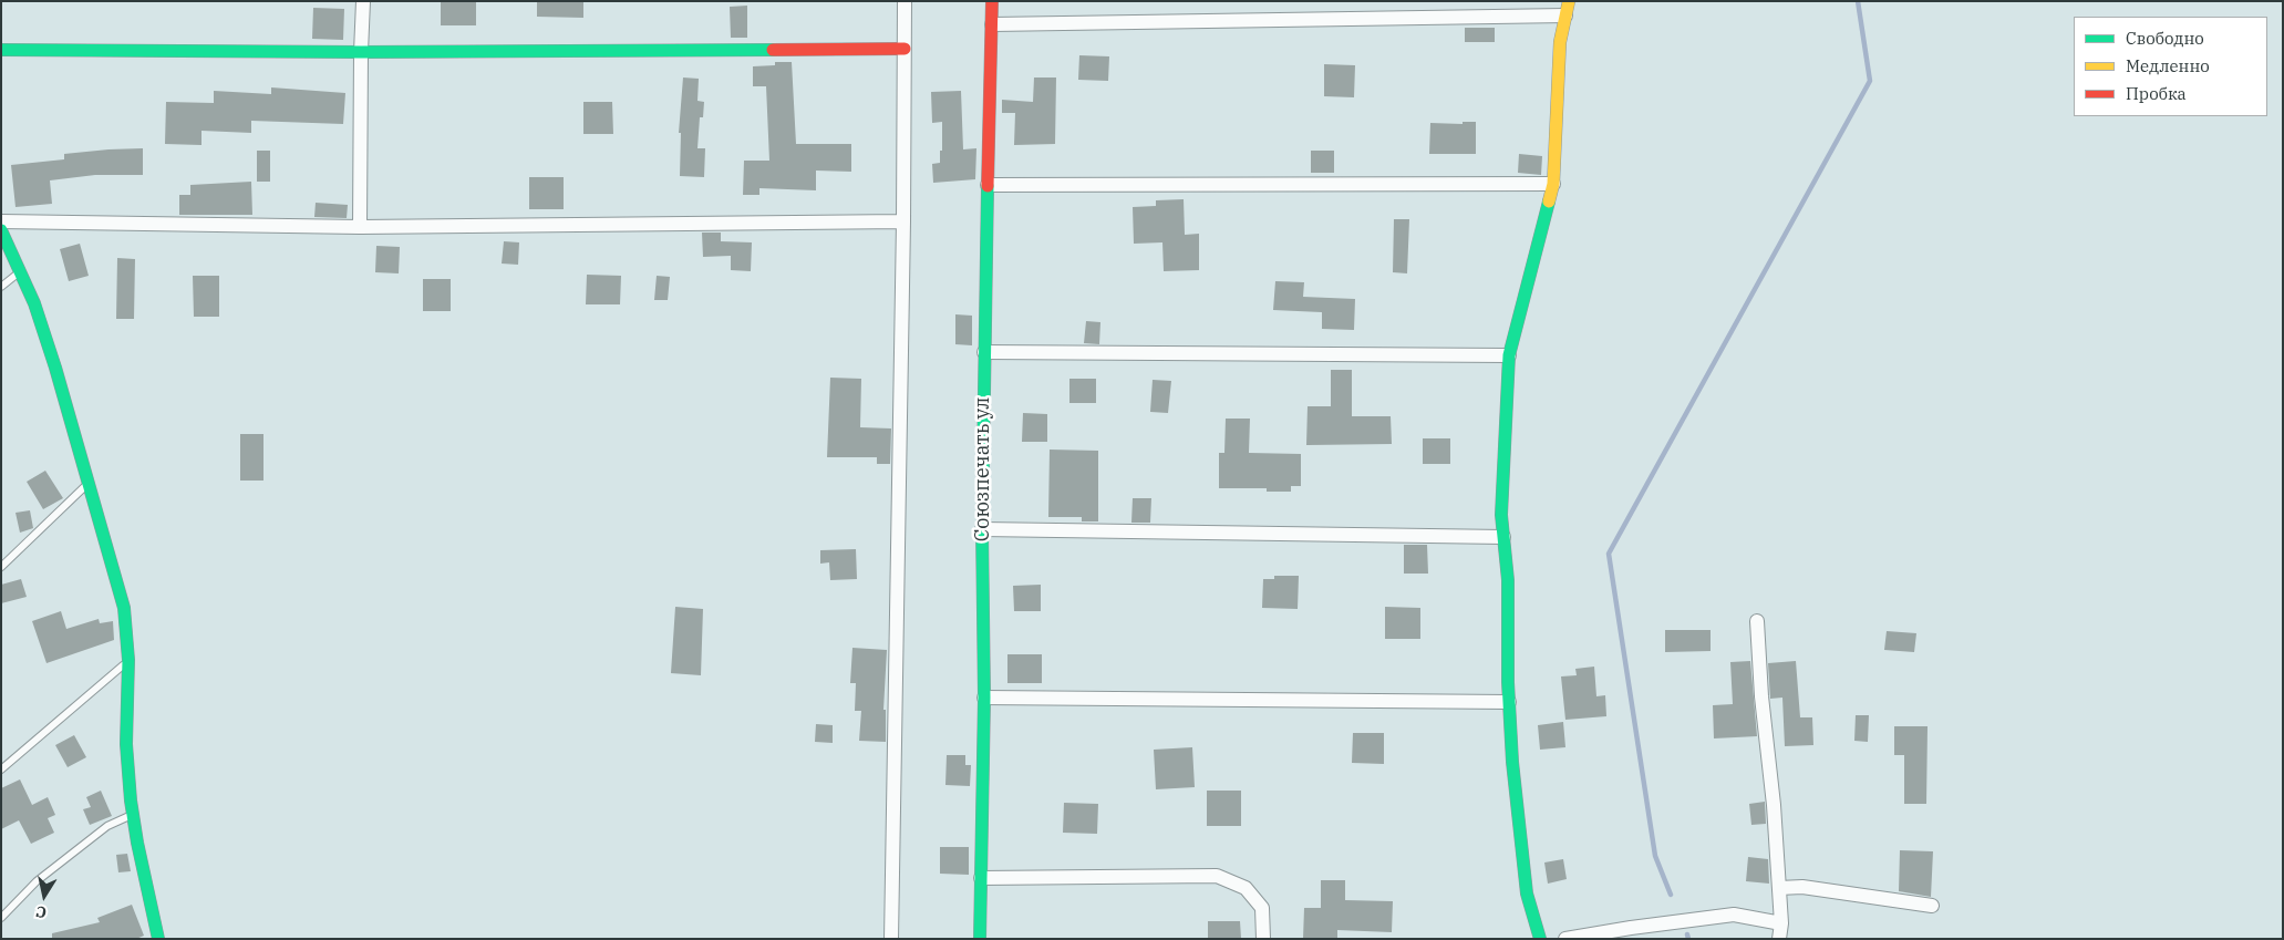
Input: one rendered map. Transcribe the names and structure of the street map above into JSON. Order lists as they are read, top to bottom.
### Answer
{
  "streets": {
    "street": ["Союзпечать ул"]
  },
  "legend": ["Свободно", "Медленно", "Пробка"],
  "north": "bottom"
}
